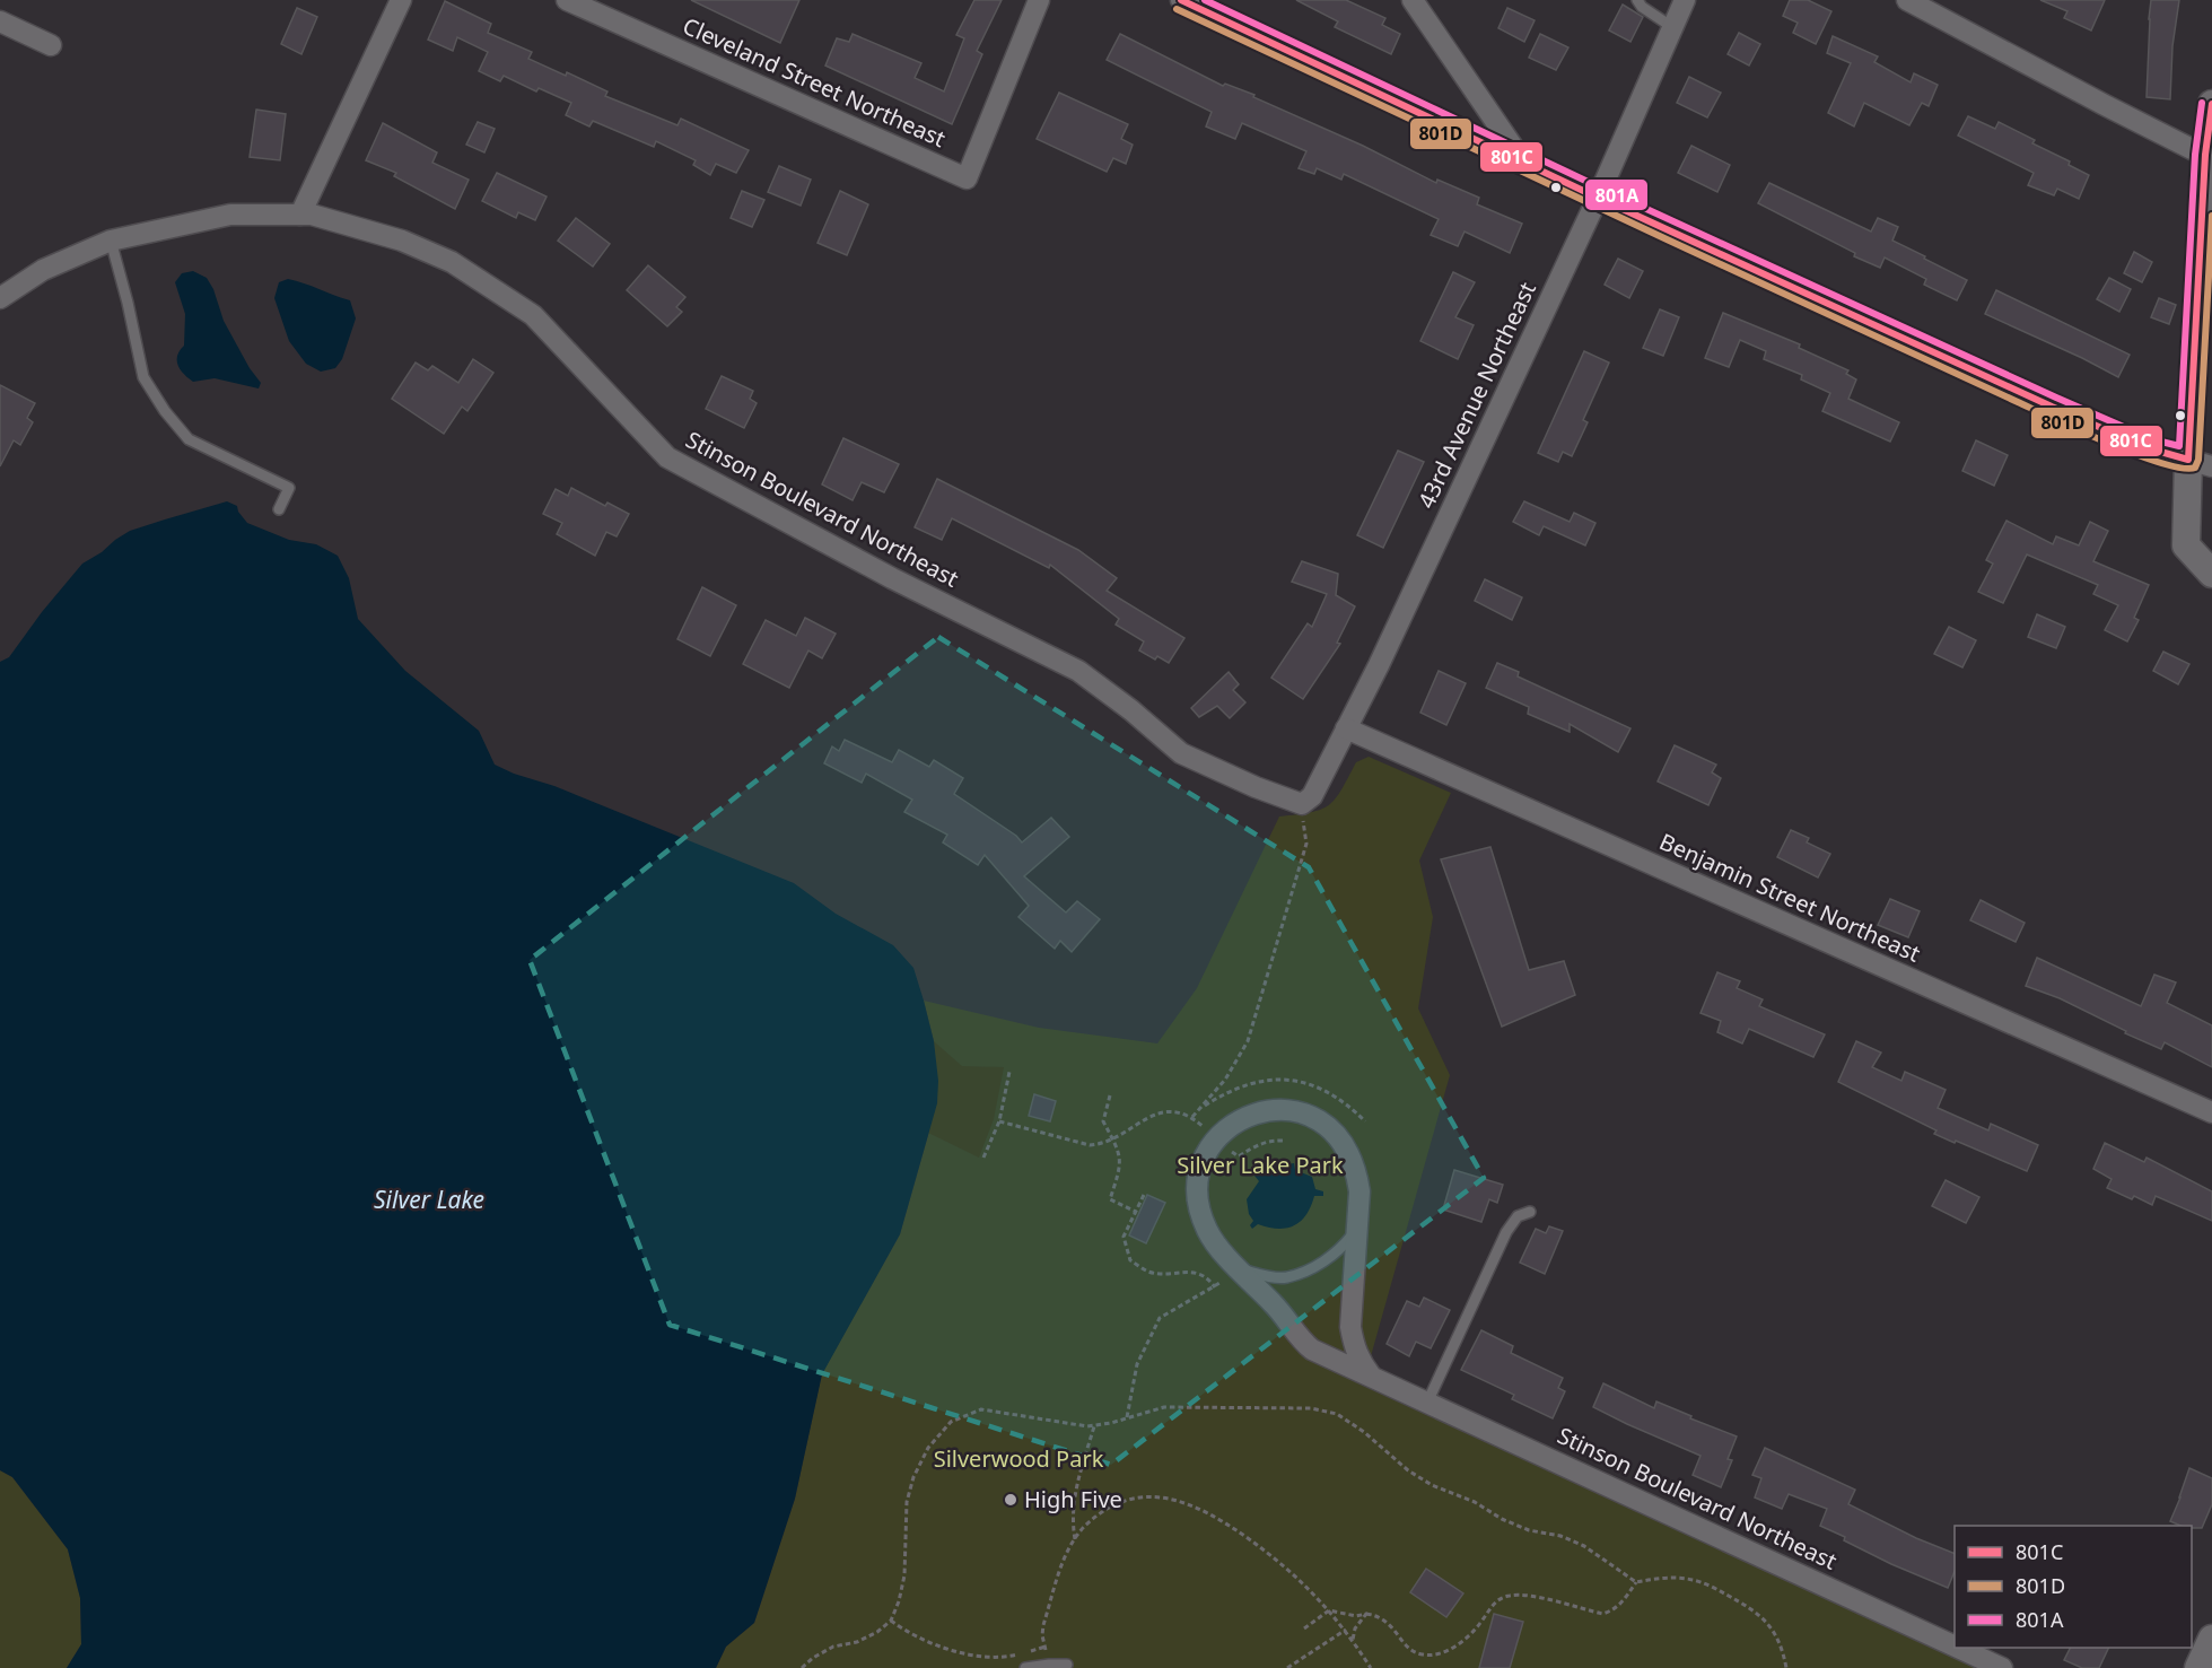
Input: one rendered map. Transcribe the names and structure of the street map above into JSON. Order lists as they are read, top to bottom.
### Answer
{
  "streets": {
    "street": [
      "Cleveland Street Northeast",
      "43rd Avenue Northeast",
      "Stinson Boulevard Northeast",
      "Benjamin Street Northeast"
    ]
  },
  "crossings": [
    ["43rd Avenue Northeast", "Stinson Boulevard Northeast"],
    ["43rd Avenue Northeast", "Benjamin Street Northeast"]
  ],
  "water": ["Silver Lake"],
  "parks": ["Silver Lake Park", "Silverwood Park"],
  "places": ["High Five"],
  "lines": ["transit line 801C", "transit line 801A", "transit line 801D"],
  "legend": ["801C", "801D", "801A"]
}
